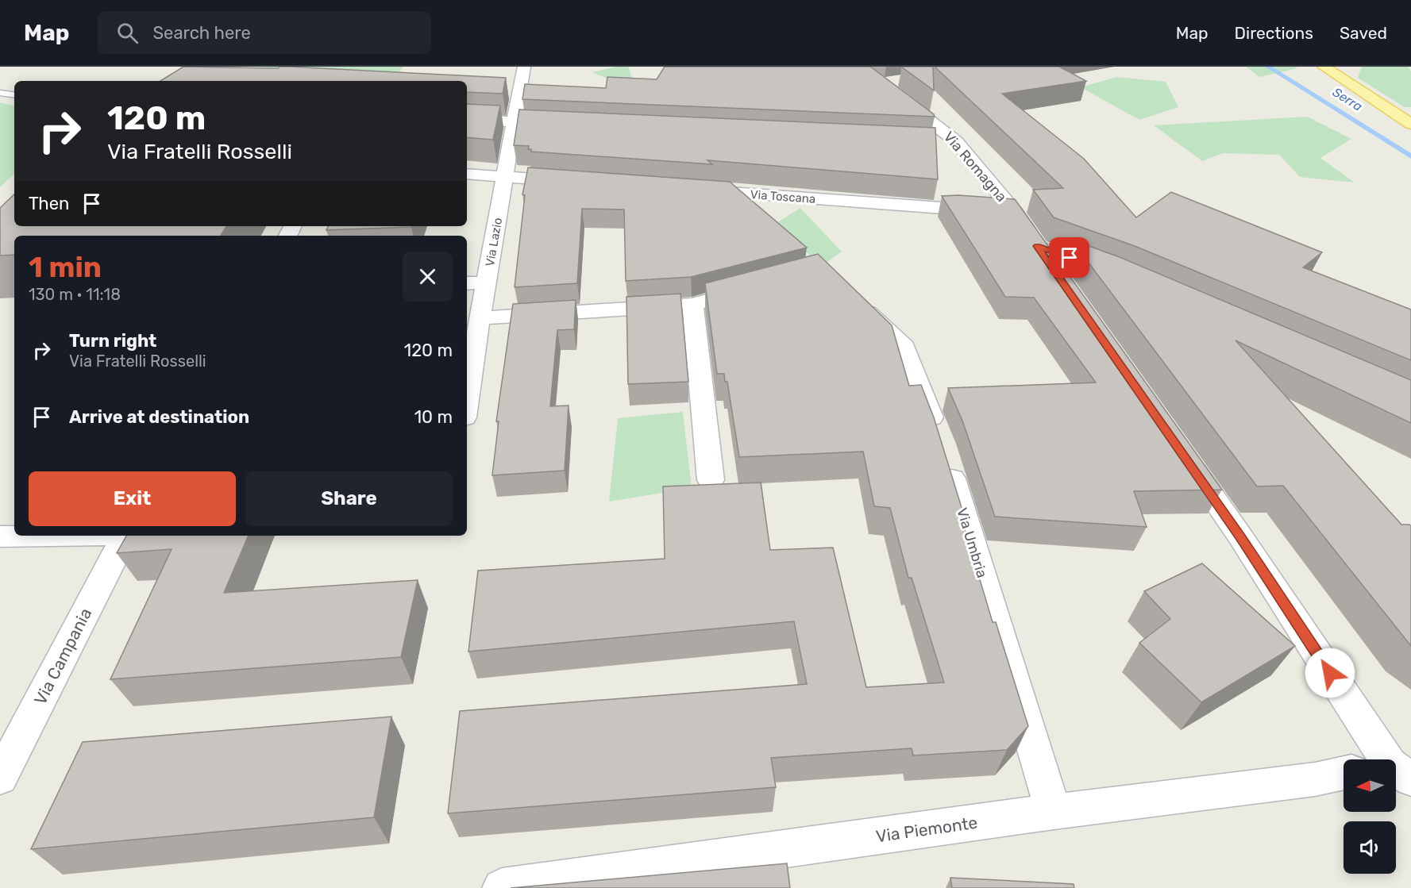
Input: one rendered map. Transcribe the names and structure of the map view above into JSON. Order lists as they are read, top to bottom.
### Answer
{
  "streets": {
    "street": [
      "Via Romagna",
      "Via Toscana",
      "Via Lazio",
      "Via Umbria",
      "Via Campania",
      "Via Piemonte"
    ]
  },
  "crossings": [
    ["Via Romagna", "Via Toscana"],
    ["Via Umbria", "Via Piemonte"]
  ],
  "water": ["Serra"],
  "north": "left",
  "page": {
    "header": "Map",
    "search": "Search here",
    "nav": ["Map", "Directions", "Saved"],
    "turn": ["120 m", "Via Fratelli Rosselli"],
    "then": "Then",
    "heading": ["1 min", "130 m · 11:18"],
    "list": [
      {
        "name": "Turn right",
        "note": "Via Fratelli Rosselli",
        "value": "120 m"
      },
      {
        "name": "Arrive at destination",
        "value": "10 m"
      }
    ],
    "buttons": ["Exit", "Share"]
  }
}
